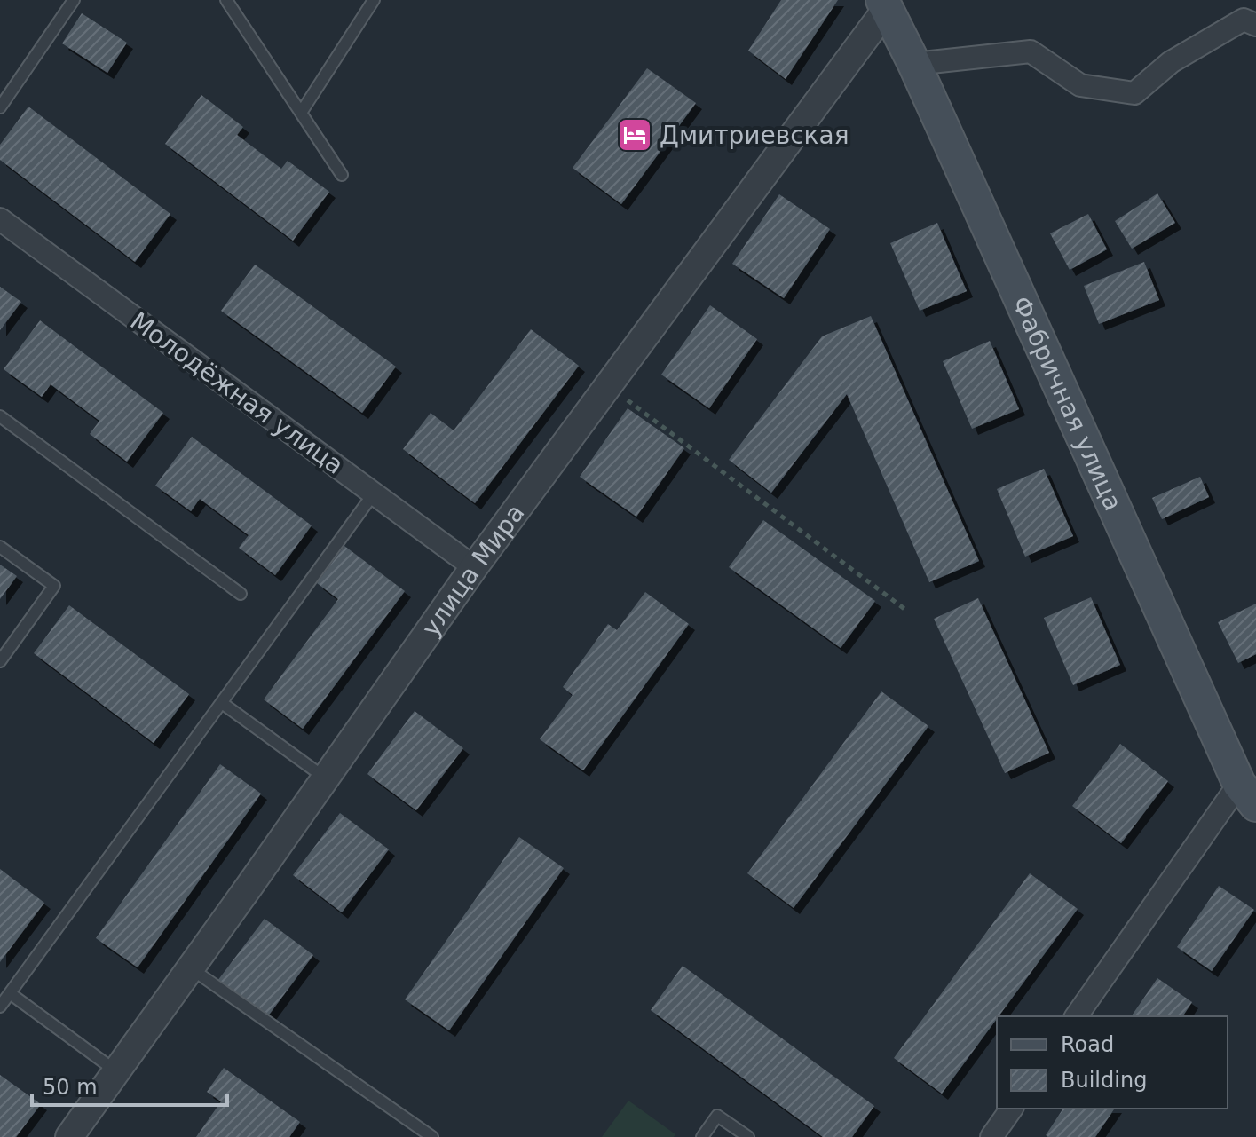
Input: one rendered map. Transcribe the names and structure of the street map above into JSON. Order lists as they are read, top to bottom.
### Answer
{
  "streets": {
    "main road": ["Фабричная улица"],
    "street": ["Молодёжная улица", "улица Мира"]
  },
  "crossings": [
    ["Молодёжная улица", "улица Мира"],
    ["Фабричная улица", "улица Мира"]
  ],
  "places": {
    "hotel": ["Дмитриевская"]
  },
  "legend": ["Road", "Building"],
  "scale_bar": "50 m"
}
